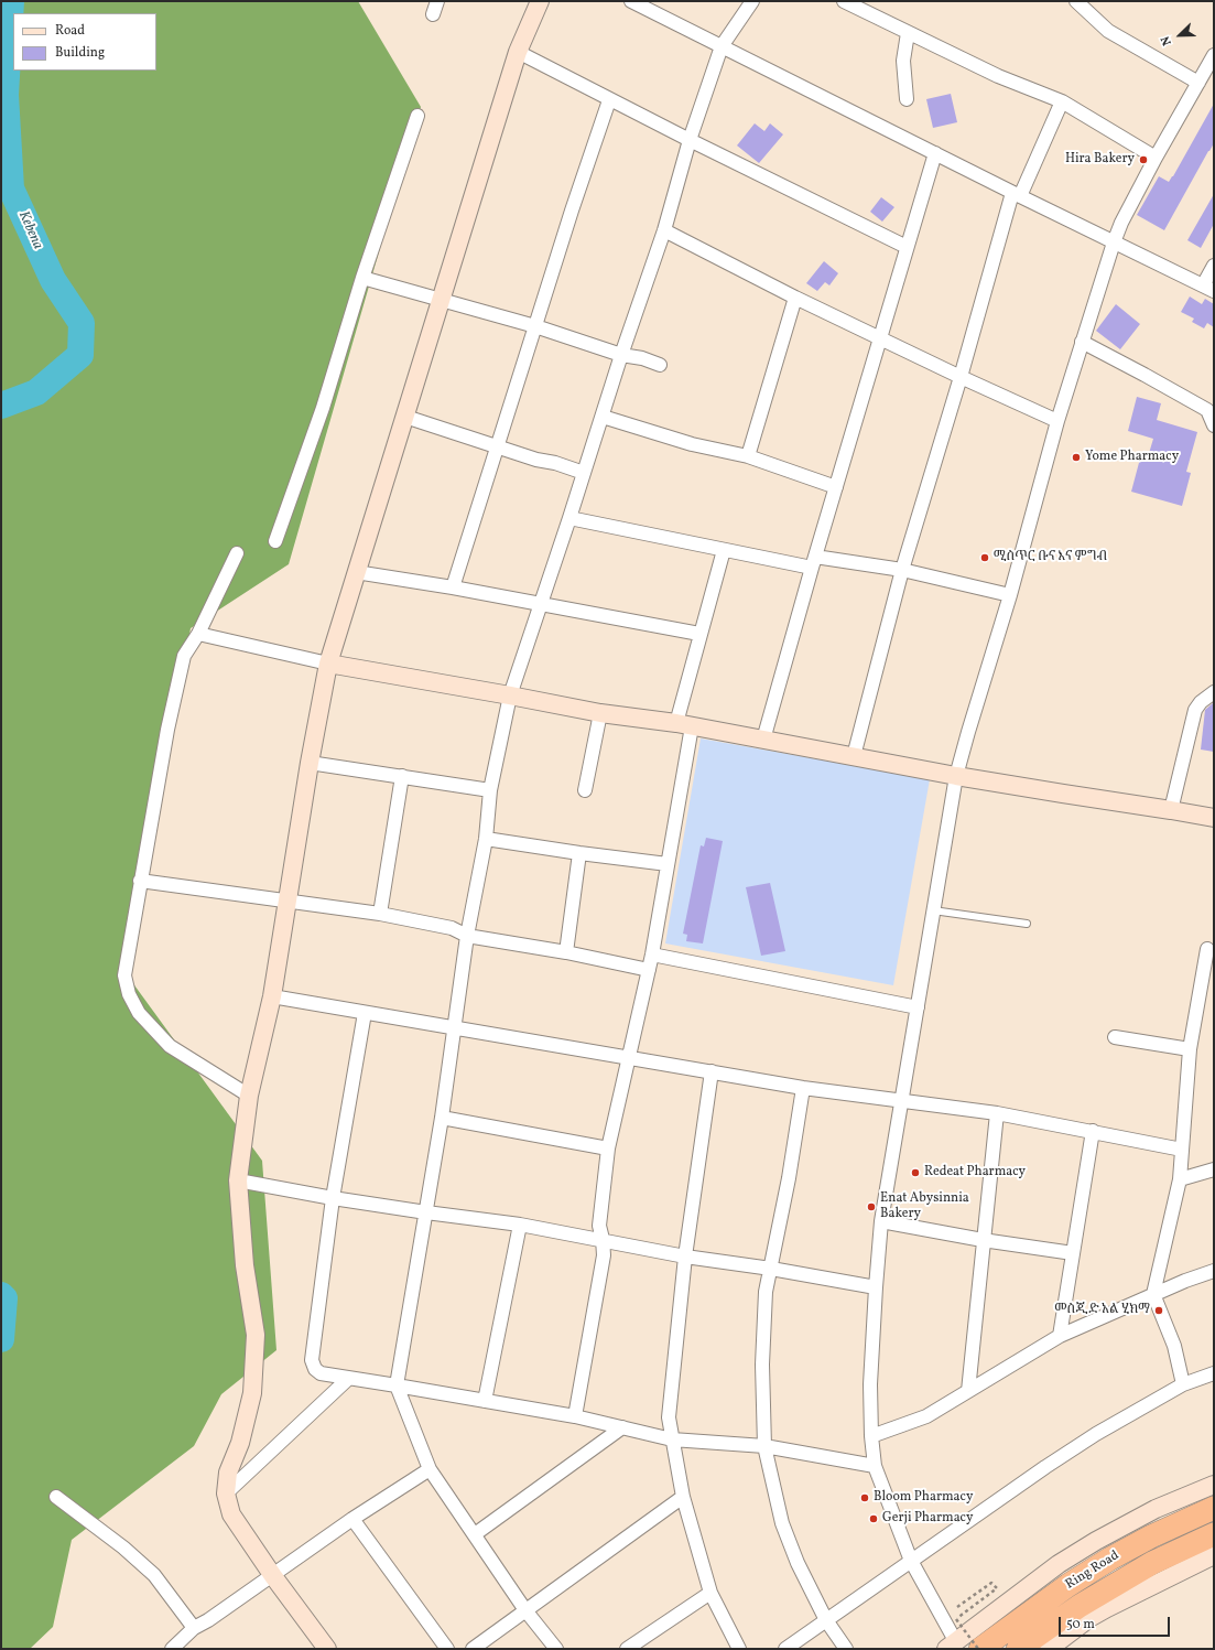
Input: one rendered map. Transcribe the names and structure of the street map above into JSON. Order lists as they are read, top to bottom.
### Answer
{
  "streets": {
    "highway": ["Ring Road"]
  },
  "water": ["Kebena"],
  "places": [
    "Hira Bakery",
    "Yome Pharmacy",
    "ሚስጥር ቡና እና ምግብ",
    "Redeat Pharmacy",
    "Enat Abysinnia Bakery",
    "መስጂድ አል ሂክማ",
    "Bloom Pharmacy",
    "Gerji Pharmacy"
  ],
  "legend": ["Road", "Building"],
  "scale_bar": "50 m",
  "north": "bottom left"
}
